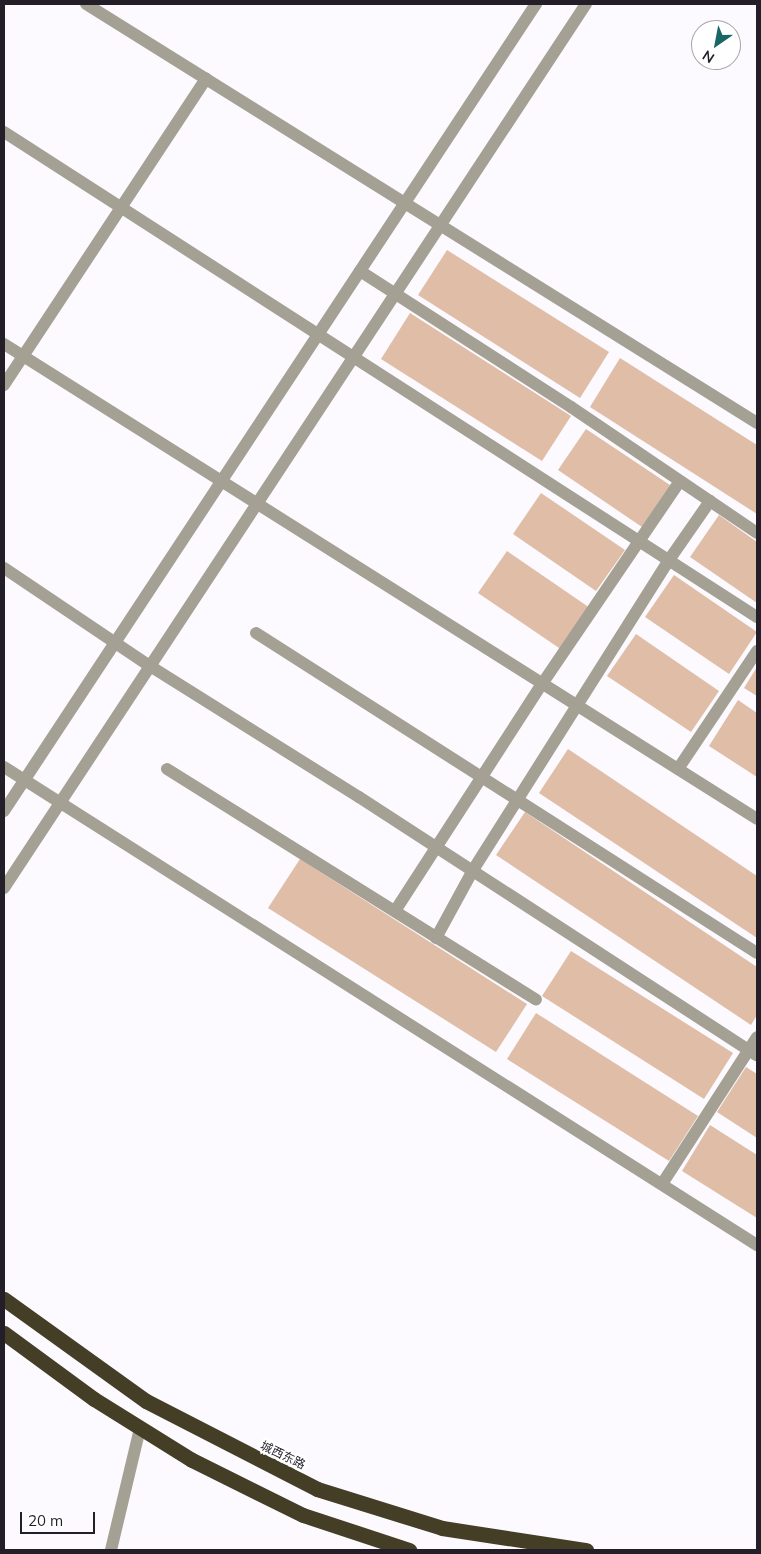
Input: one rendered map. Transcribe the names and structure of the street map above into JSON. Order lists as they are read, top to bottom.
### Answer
{
  "streets": {
    "highway": ["城西东路"]
  },
  "scale_bar": "20 m",
  "north": "bottom left"
}
